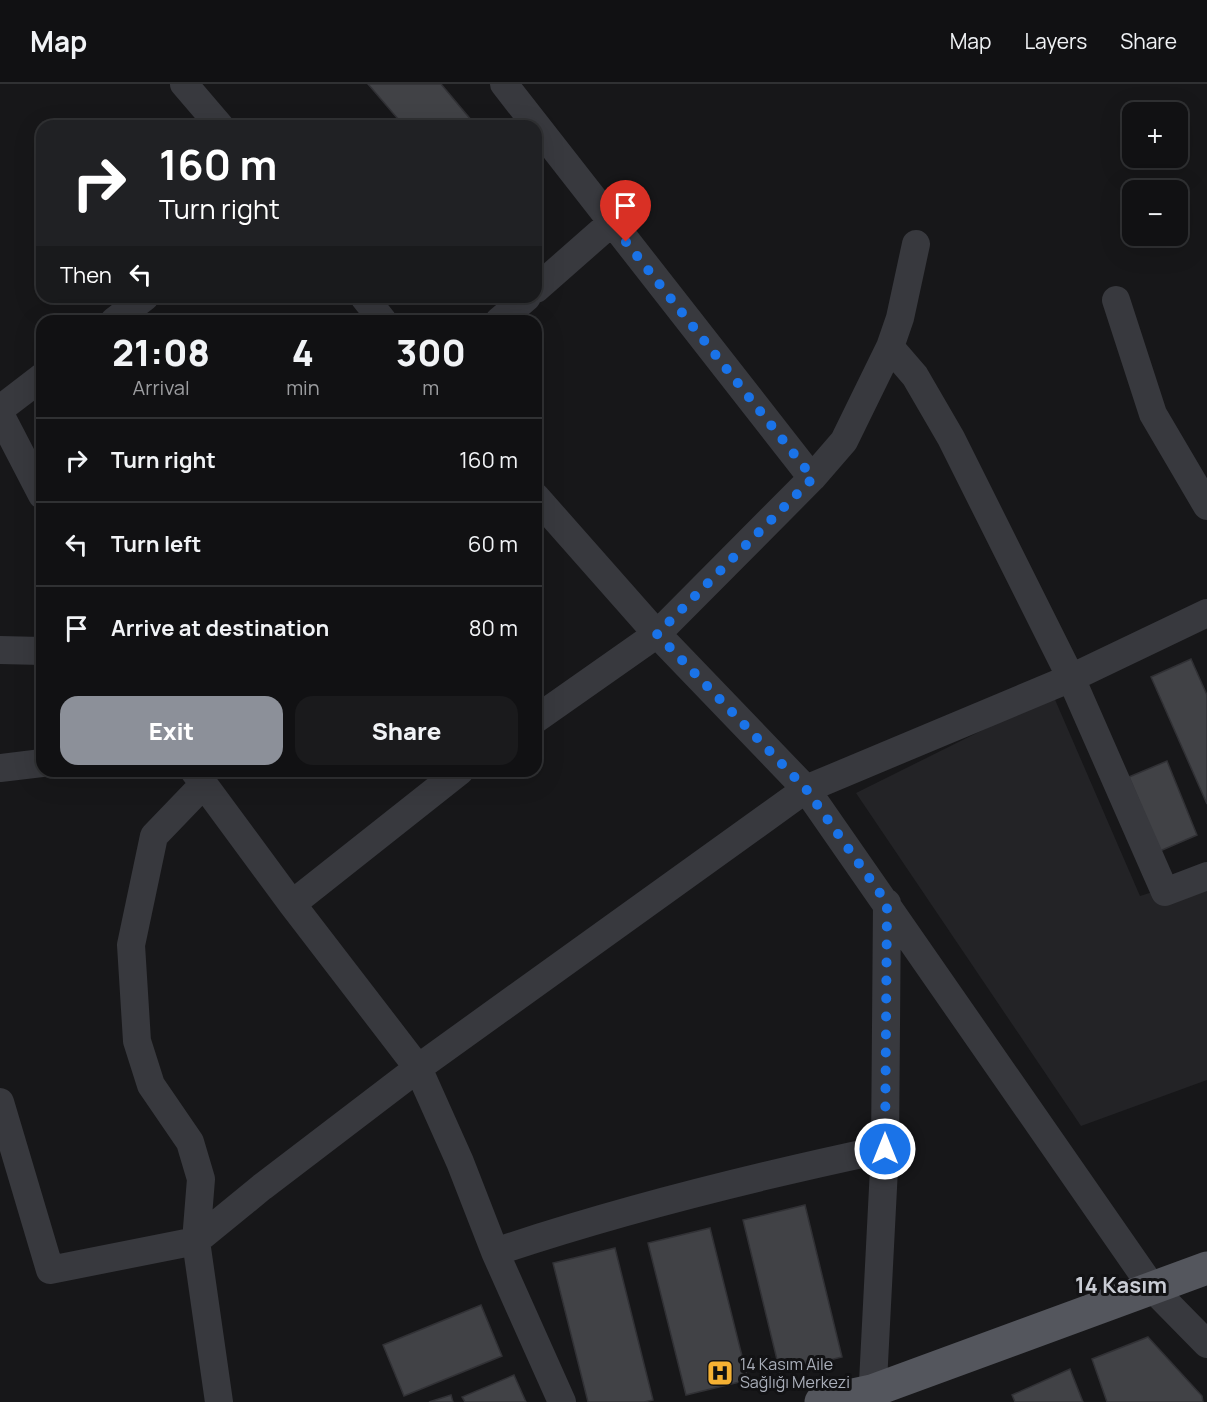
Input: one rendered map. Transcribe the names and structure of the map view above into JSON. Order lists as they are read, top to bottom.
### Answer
{
  "districts": ["14 Kasım"],
  "places": {
    "hospital": ["14 Kasım Aile Sağlığı Merkezi"]
  },
  "page": {
    "header": "Map",
    "nav": ["Map", "Layers", "Share"],
    "map_buttons": ["+", "−"],
    "turn": ["160 m", "Turn right"],
    "then": "Then",
    "eta": [
      "21:08",
      "Arrival",
      "4",
      "min",
      "300",
      "m"
    ],
    "list": [
      {
        "name": "Turn right",
        "value": "160 m"
      },
      {
        "name": "Turn left",
        "value": "60 m"
      },
      {
        "name": "Arrive at destination",
        "value": "80 m"
      }
    ],
    "buttons": ["Exit", "Share"]
  }
}
